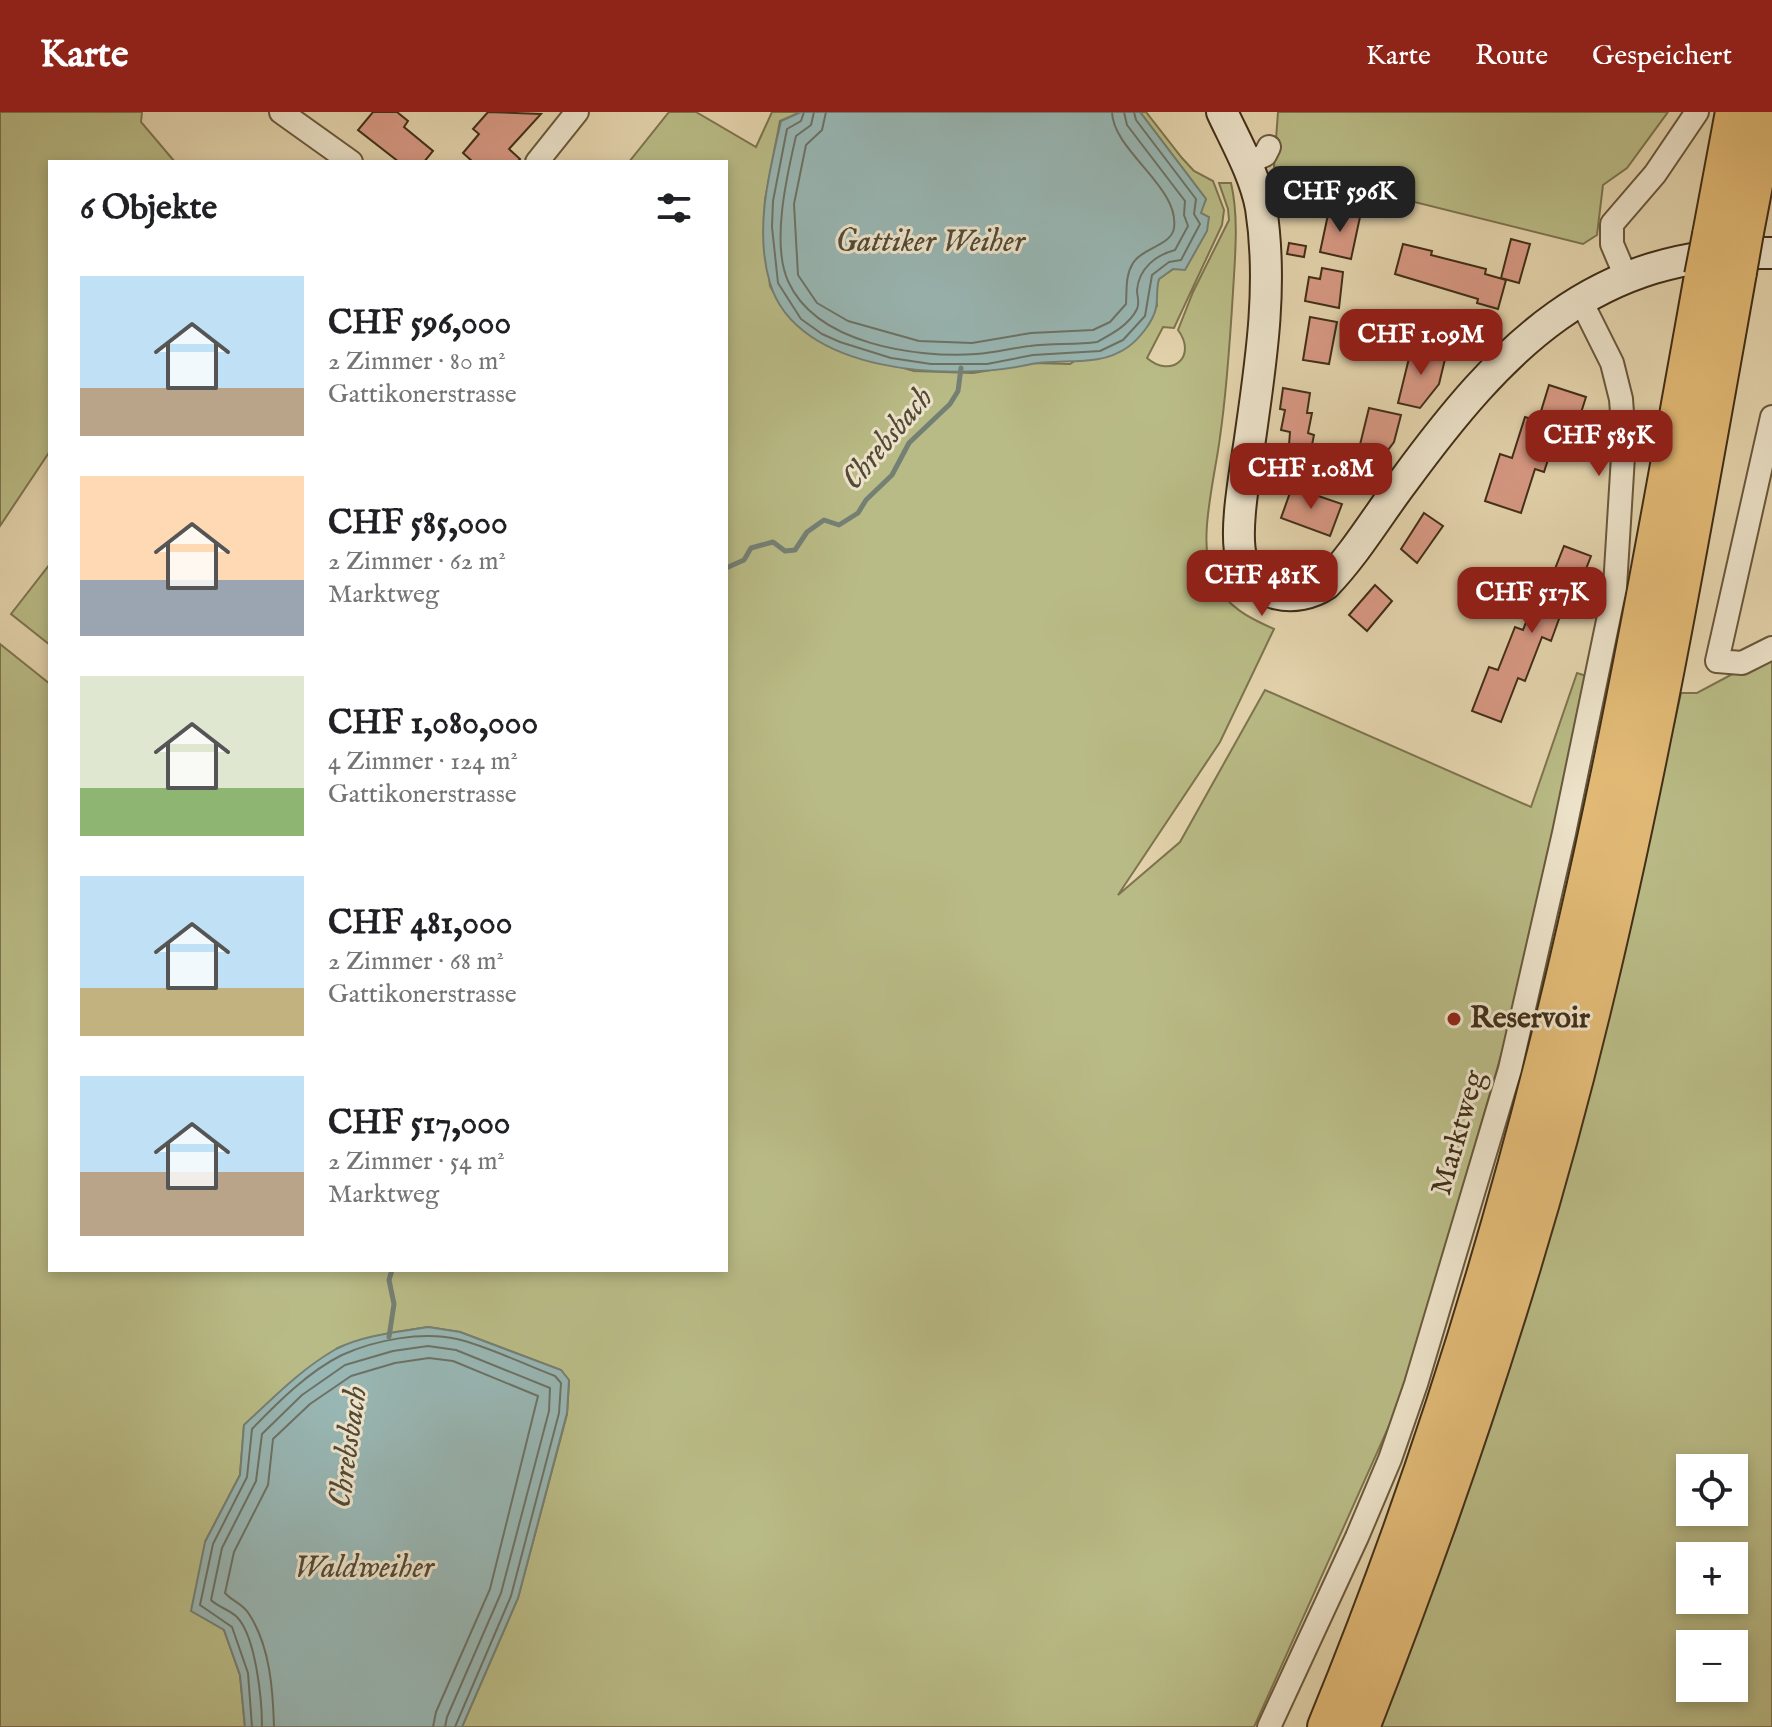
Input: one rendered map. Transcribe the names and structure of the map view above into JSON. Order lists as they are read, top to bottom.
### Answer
{
  "streets": {
    "street": ["Marktweg"]
  },
  "water": ["Gattiker Weiher", "Chrebsbach", "Waldweiher"],
  "places": ["Reservoir"],
  "page": {
    "header": "Karte",
    "nav": ["Karte", "Route", "Gespeichert"],
    "heading": "6 Objekte",
    "price": [
      "CHF 596K",
      "CHF 1.09M",
      "CHF 585K",
      "CHF 1.08M",
      "CHF 481K",
      "CHF 517K"
    ],
    "list": [
      {
        "name": "CHF 596,000",
        "note": "2 Zimmer · 80 m² · Gattikonerstrasse"
      },
      {
        "name": "CHF 585,000",
        "note": "2 Zimmer · 62 m² · Marktweg"
      },
      {
        "name": "CHF 1,080,000",
        "note": "4 Zimmer · 124 m² · Gattikonerstrasse"
      },
      {
        "name": "CHF 481,000",
        "note": "2 Zimmer · 68 m² · Gattikonerstrasse"
      },
      {
        "name": "CHF 517,000",
        "note": "2 Zimmer · 54 m² · Marktweg"
      }
    ],
    "map_buttons": ["+", "−"]
  }
}
